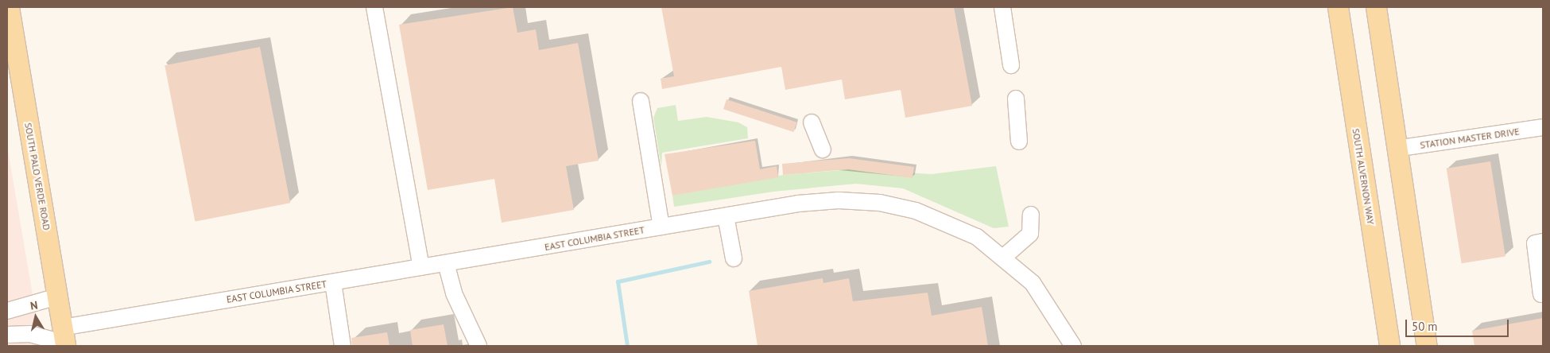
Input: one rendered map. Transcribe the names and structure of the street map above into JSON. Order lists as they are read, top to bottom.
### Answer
{
  "streets": {
    "main road": ["SOUTH PALO VERDE ROAD", "SOUTH ALVERNON WAY"],
    "street": ["STATION MASTER DRIVE", "EAST COLUMBIA STREET"]
  },
  "crossings": [
    ["SOUTH PALO VERDE ROAD", "EAST COLUMBIA STREET"]
  ],
  "scale_bar": "50 m",
  "north": "top"
}
